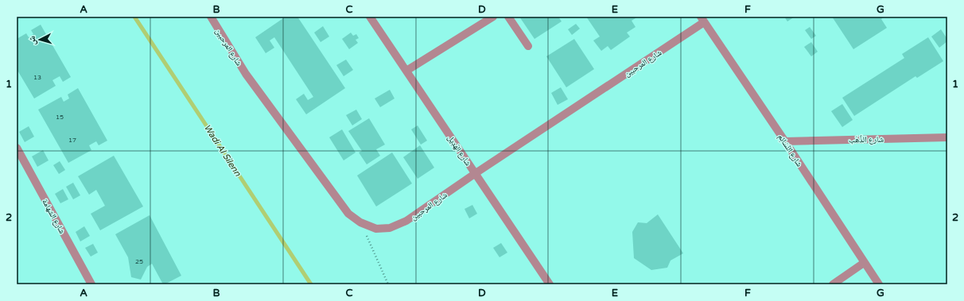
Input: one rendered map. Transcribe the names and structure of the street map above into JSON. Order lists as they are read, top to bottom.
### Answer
{
  "streets": {
    "street": [
      "شارع المرحبين",
      "شارع الذَّهَب",
      "شارع الهَدِيل",
      "شارع النَّسَائِم",
      "شارع الشهامة"
    ]
  },
  "crossings": [
    ["شارع المرحبين", "شارع الهَدِيل"],
    ["شارع المرحبين", "شارع النَّسَائِم"],
    ["شارع الذَّهَب", "شارع النَّسَائِم"]
  ],
  "water": ["Wadi Al Silenn"],
  "house_numbers": [
    "13",
    "15",
    "17",
    "25"
  ],
  "north": "left",
  "grid": {
    "columns": [
      "A",
      "B",
      "C",
      "D",
      "E",
      "F",
      "G"
    ],
    "rows": ["1", "2"]
  }
}
